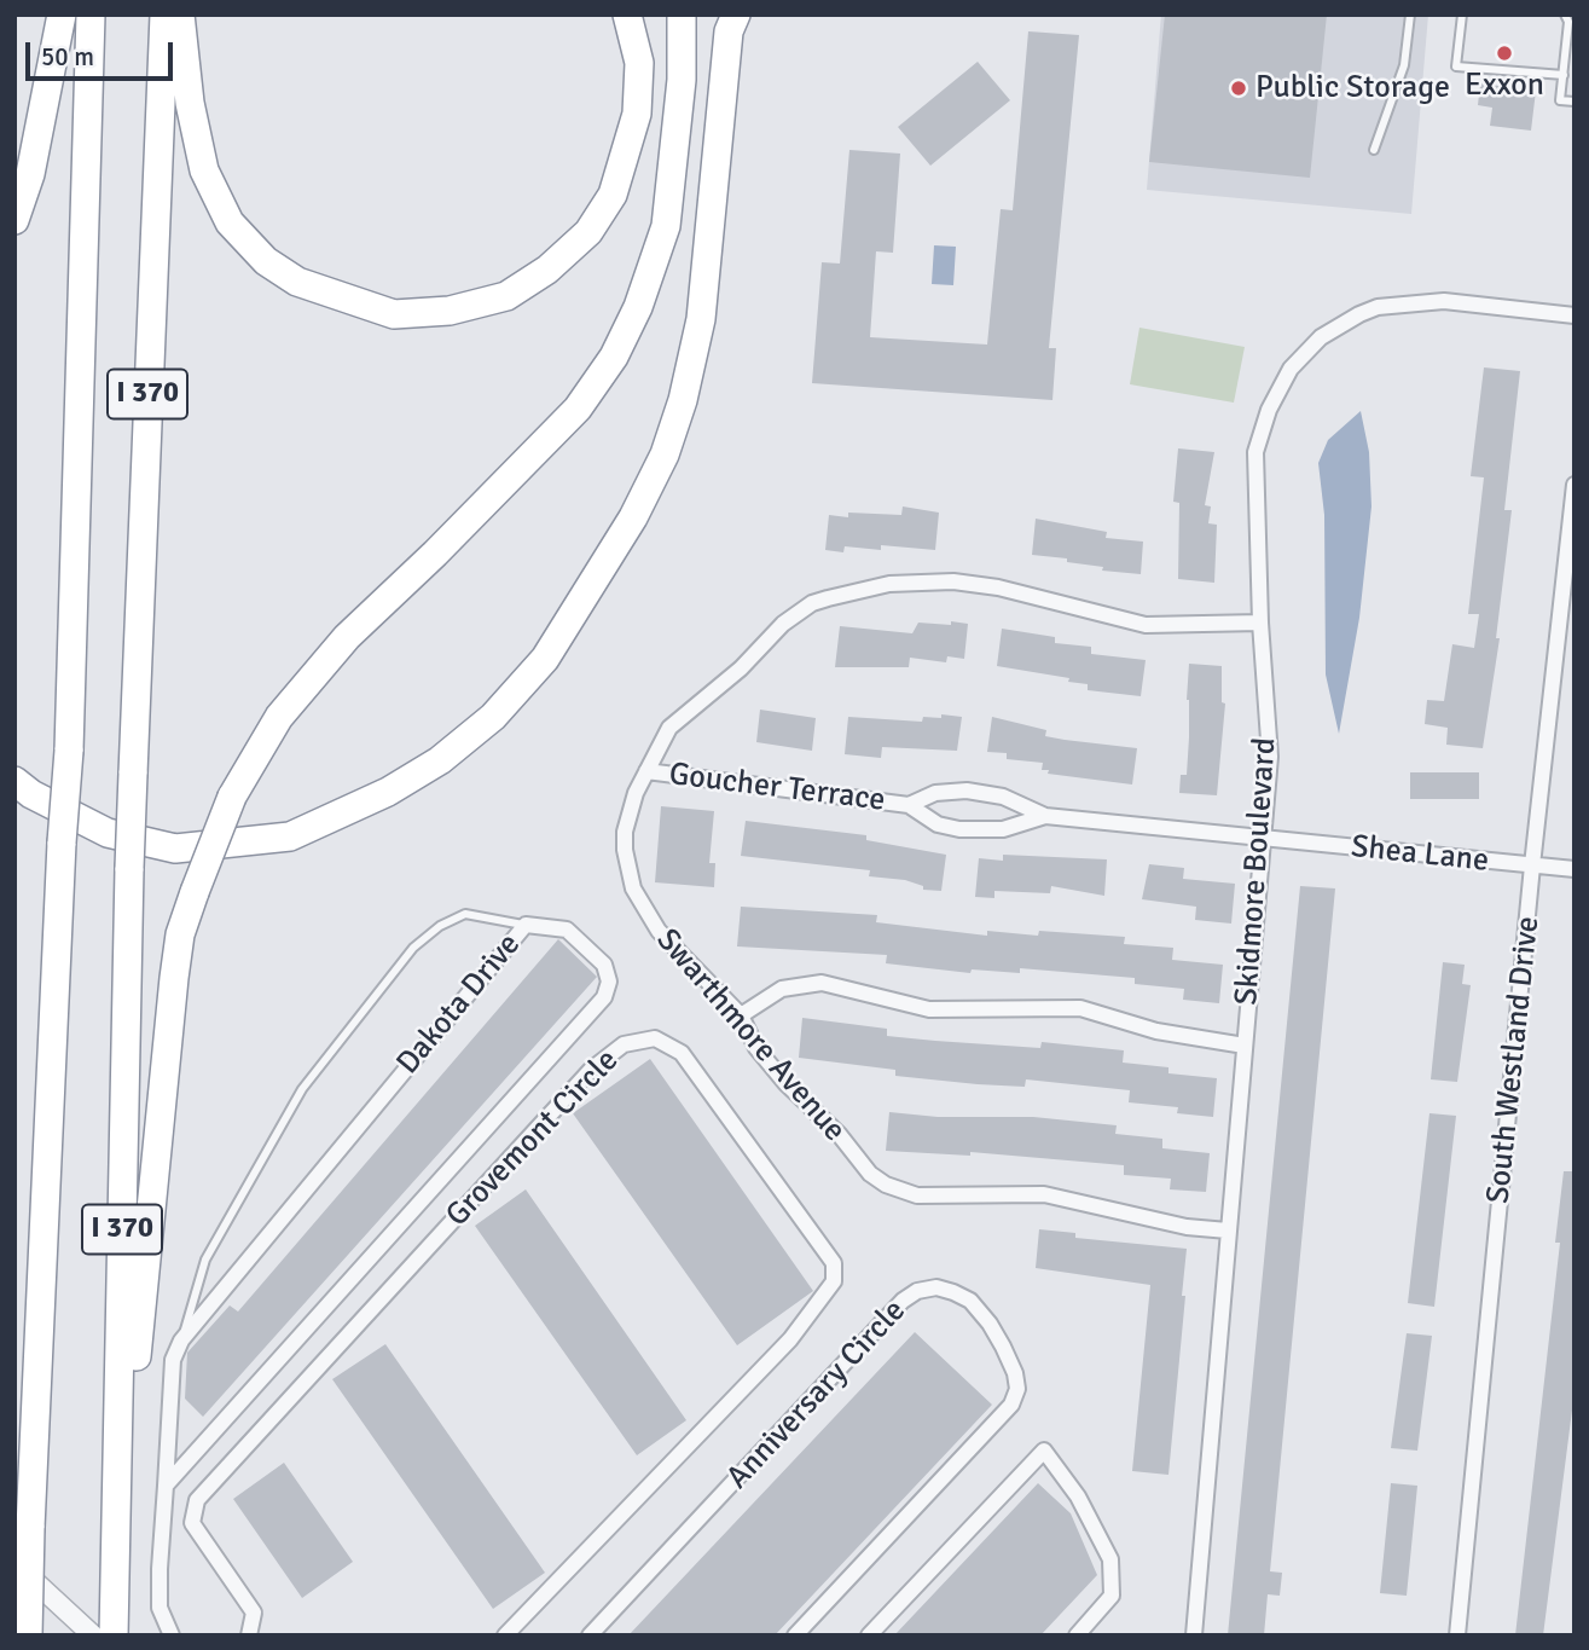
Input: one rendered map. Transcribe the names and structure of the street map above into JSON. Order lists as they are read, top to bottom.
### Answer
{
  "streets": {
    "highway": ["I 370"],
    "street": [
      "Goucher Terrace",
      "Shea Lane",
      "Skidmore Boulevard",
      "Dakota Drive",
      "Swarthmore Avenue",
      "South Westland Drive",
      "Grovemont Circle",
      "Anniversary Circle"
    ]
  },
  "crossings": [
    ["Goucher Terrace", "Shea Lane"],
    ["Goucher Terrace", "Skidmore Boulevard"],
    ["Goucher Terrace", "Swarthmore Avenue"],
    ["Shea Lane", "Skidmore Boulevard"],
    ["Shea Lane", "South Westland Drive"],
    ["Skidmore Boulevard", "Swarthmore Avenue"]
  ],
  "places": ["Exxon", "Public Storage"],
  "scale_bar": "50 m"
}
